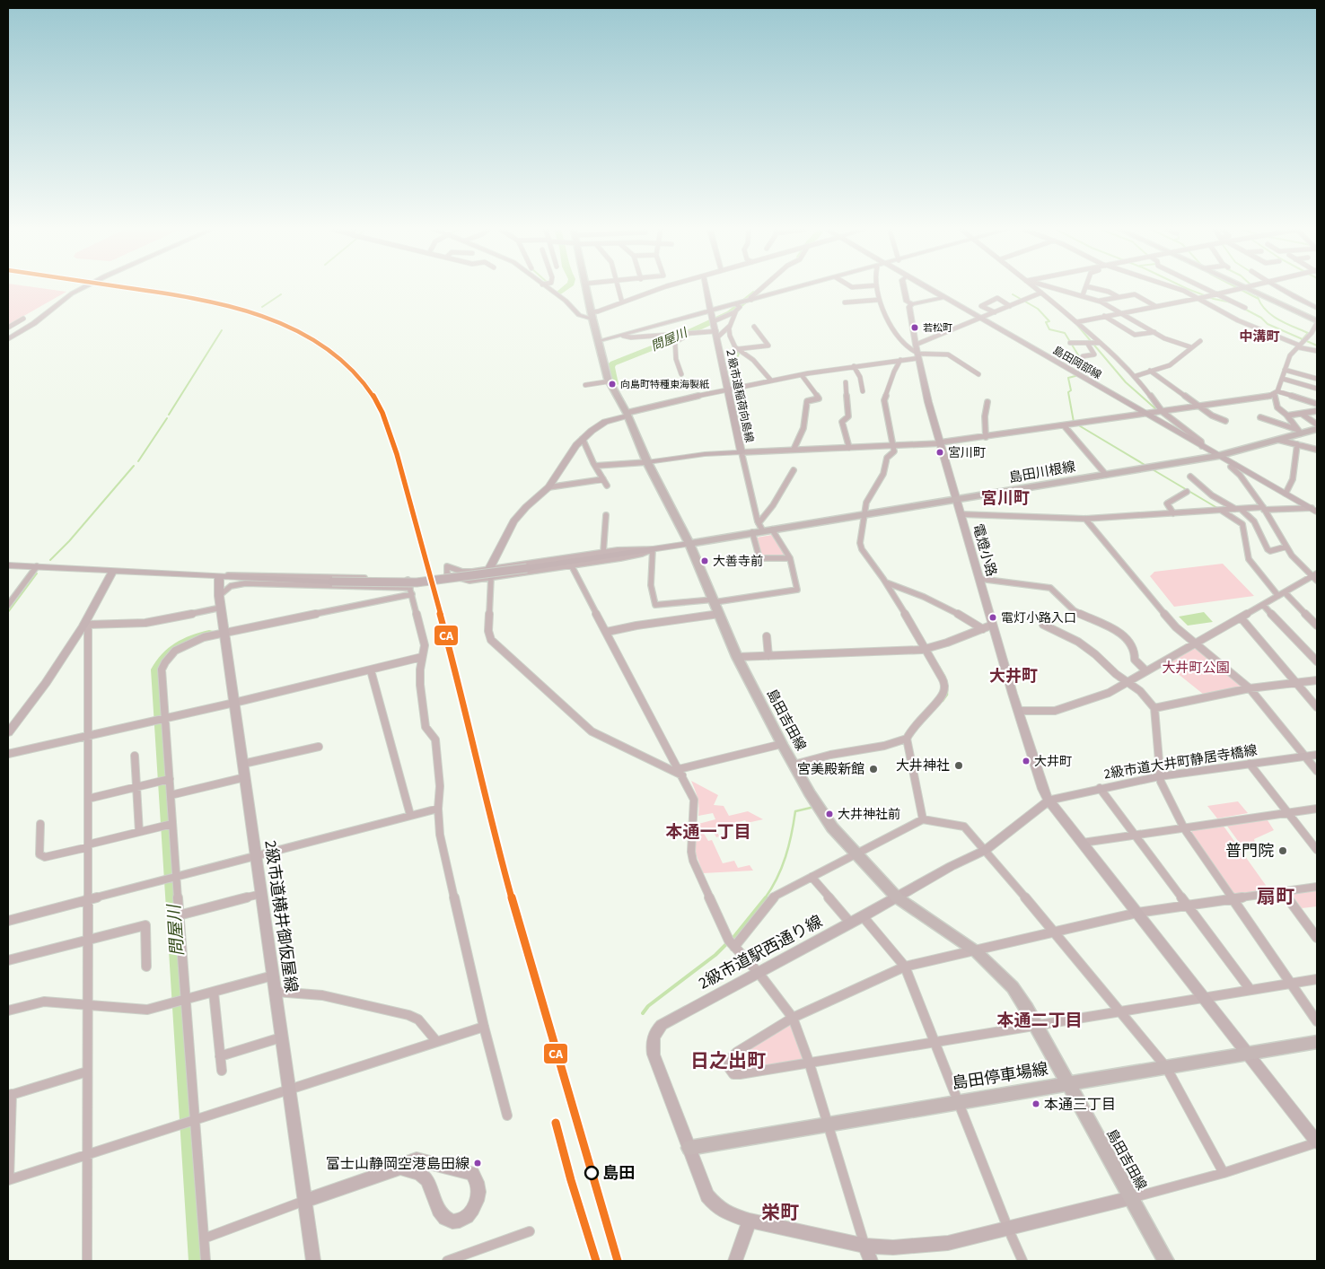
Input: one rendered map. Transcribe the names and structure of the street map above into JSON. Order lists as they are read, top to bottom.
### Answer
{
  "streets": {
    "main road": ["島田川根線", "島田吉田線", "島田停車場線"],
    "street": [
      "島田岡部線",
      "２級市道稲荷向島線",
      "電燈小路",
      "2級市道大井町静居寺橋線",
      "2級市道横井御仮屋線",
      "2級市道駅西通り線"
    ]
  },
  "crossings": [
    ["島田岡部線", "島田川根線"],
    ["２級市道稲荷向島線", "島田吉田線"],
    ["島田川根線", "電燈小路"],
    ["島田川根線", "島田吉田線"],
    ["電燈小路", "2級市道大井町静居寺橋線"],
    ["電燈小路", "2級市道駅西通り線"],
    ["電燈小路", "島田停車場線"],
    ["島田吉田線", "2級市道駅西通り線"],
    ["島田吉田線", "島田停車場線"],
    ["2級市道大井町静居寺橋線", "2級市道駅西通り線"],
    ["2級市道駅西通り線", "島田停車場線"]
  ],
  "districts": [
    "中溝町",
    "宮川町",
    "大井町",
    "本通一丁目",
    "扇町",
    "本通二丁目",
    "日之出町",
    "栄町"
  ],
  "water": ["問屋川"],
  "parks": ["大井町公園"],
  "places": [
    "若松町",
    "向島町特種東海製紙",
    "宮川町",
    "大善寺前",
    "電灯小路入口",
    "大井町",
    "大井神社",
    "宮美殿新館",
    "大井神社前",
    "普門院",
    "本通三丁目",
    "富士山静岡空港島田線",
    "島田"
  ],
  "lines": ["transit line CA"]
}
